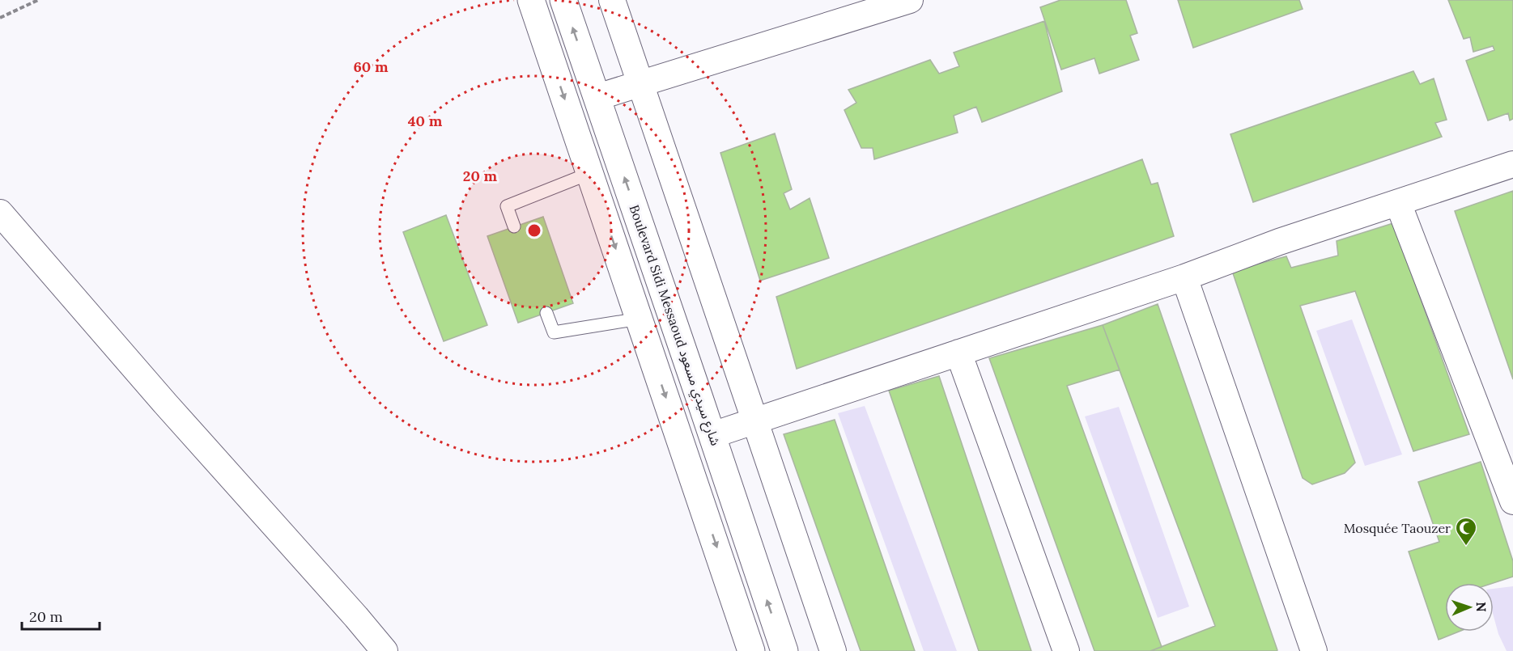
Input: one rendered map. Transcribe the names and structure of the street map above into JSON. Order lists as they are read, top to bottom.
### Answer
{
  "streets": {
    "street": ["Boulevard Sidi Messaoud شارع سيدي مسعود"]
  },
  "places": {
    "mosque": ["Mosquée Taouzer"]
  },
  "scale_bar": "20 m",
  "north": "right",
  "rings": ["60 m", "40 m", "20 m"]
}
